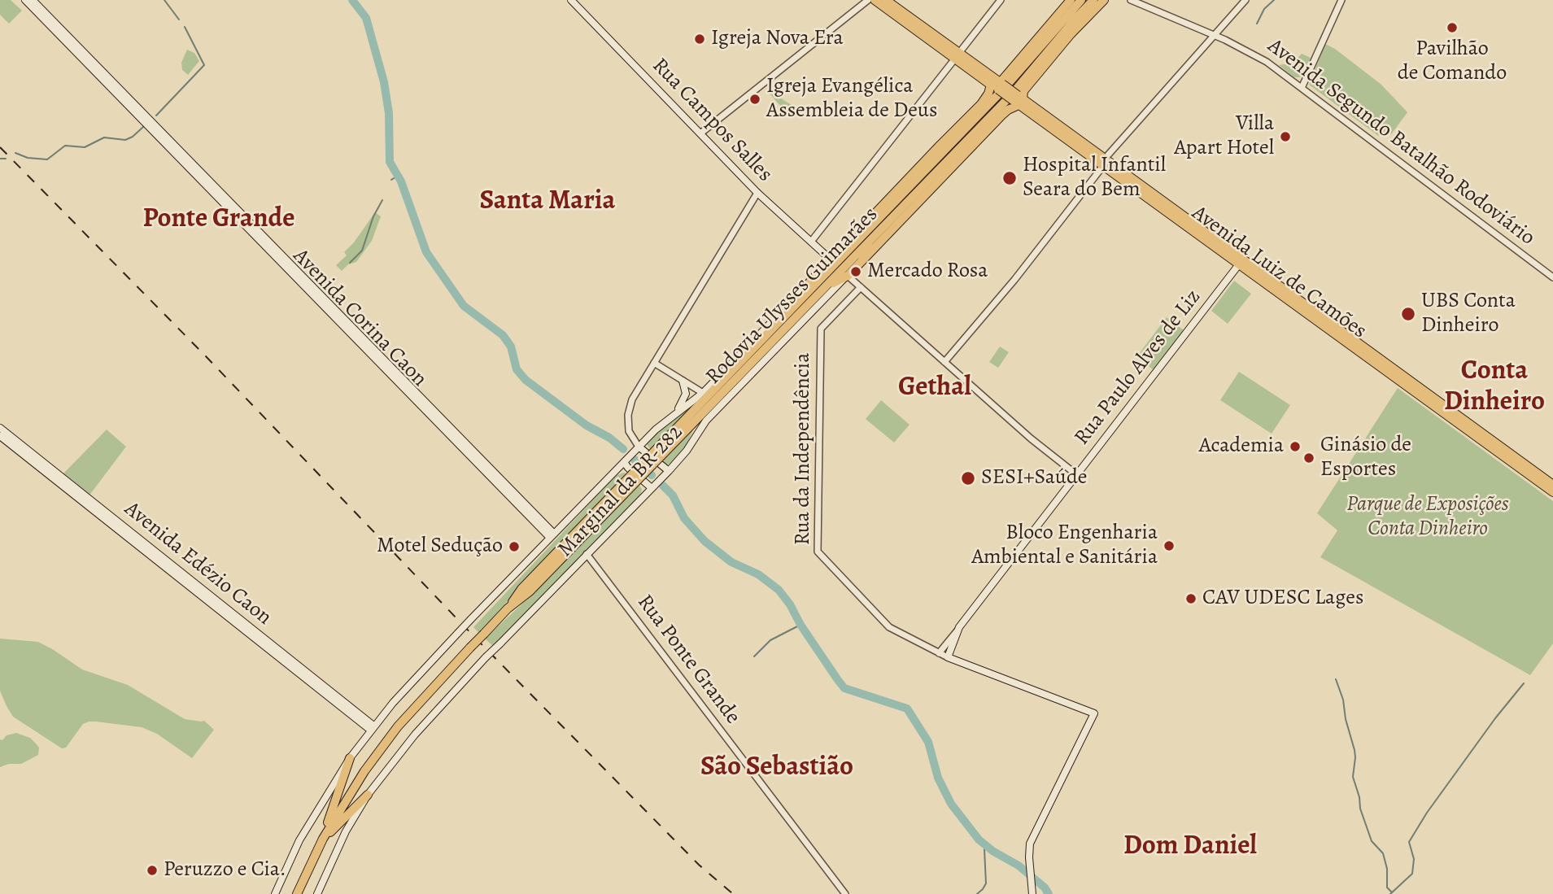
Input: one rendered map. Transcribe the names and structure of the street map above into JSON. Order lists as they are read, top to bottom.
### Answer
{
  "streets": {
    "main road": [
      "Rua Campos Salles",
      "Avenida Luiz de Camões",
      "Rodovia Ulysses Guimarães",
      "Avenida Corina Caon",
      "Rua Paulo Alves de Liz",
      "Rua da Independência",
      "Marginal da BR-282",
      "Avenida Edézio Caon"
    ],
    "street": ["Avenida Segundo Batalhão Rodoviário", "Rua Ponte Grande"]
  },
  "crossings": [
    ["Rua Campos Salles", "Marginal da BR-282"],
    ["Avenida Luiz de Camões", "Rua Paulo Alves de Liz"],
    ["Avenida Luiz de Camões", "Marginal da BR-282"],
    ["Avenida Corina Caon", "Marginal da BR-282"],
    ["Rua Paulo Alves de Liz", "Rua da Independência"],
    ["Marginal da BR-282", "Avenida Edézio Caon"],
    ["Marginal da BR-282", "Rua Ponte Grande"]
  ],
  "districts": [
    "Santa Maria",
    "Ponte Grande",
    "Conta Dinheiro",
    "Gethal",
    "São Sebastião",
    "Dom Daniel"
  ],
  "parks": ["Parque de Exposições Conta Dinheiro"],
  "places": [
    "Pavilhão de Comando",
    "Igreja Nova Era",
    "Igreja Evangélica Assembleia de Deus",
    "Villa Apart Hotel",
    "Hospital Infantil Seara do Bem",
    "Mercado Rosa",
    "UBS Conta Dinheiro",
    "Academia",
    "Ginásio de Esportes",
    "SESI+Saúde",
    "Bloco Engenharia Ambiental e Sanitária",
    "Motel Sedução",
    "CAV UDESC Lages",
    "Peruzzo e Cia."
  ]
}
